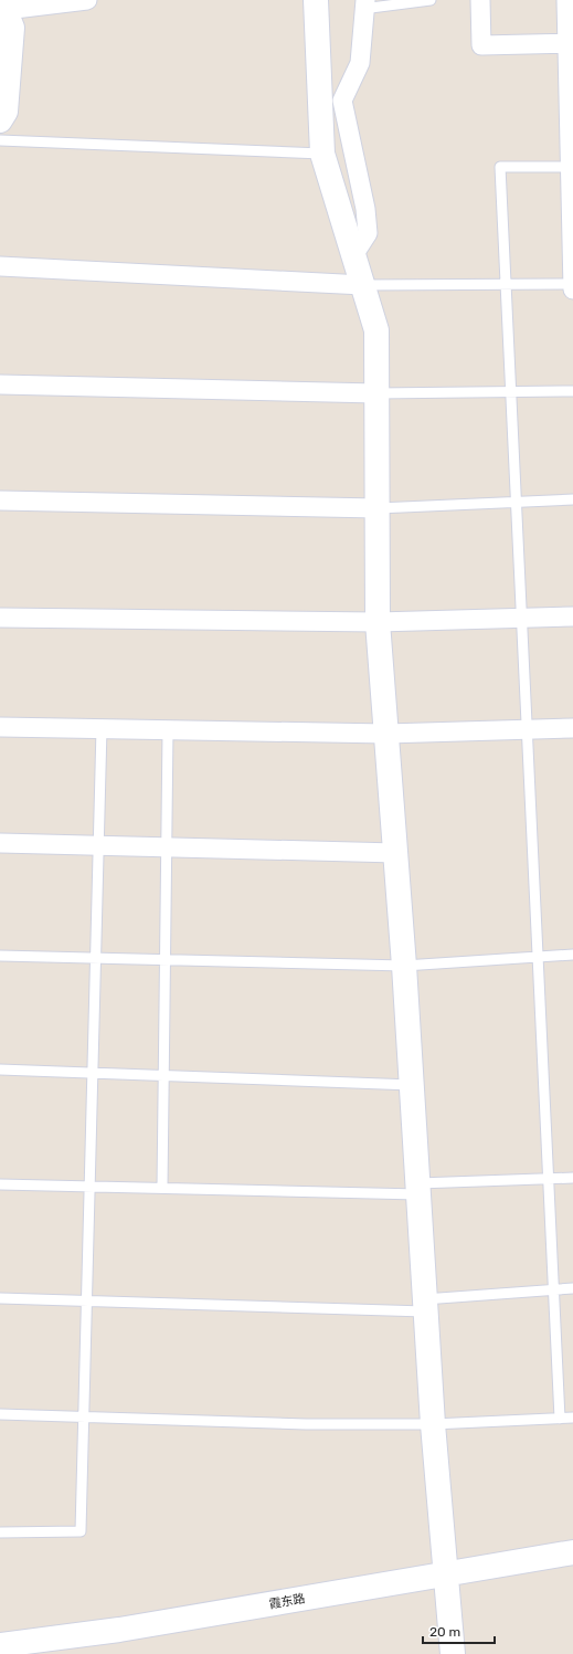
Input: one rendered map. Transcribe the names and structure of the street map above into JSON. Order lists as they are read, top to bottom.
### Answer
{
  "streets": {
    "street": ["霞东路"]
  },
  "scale_bar": "20 m"
}
